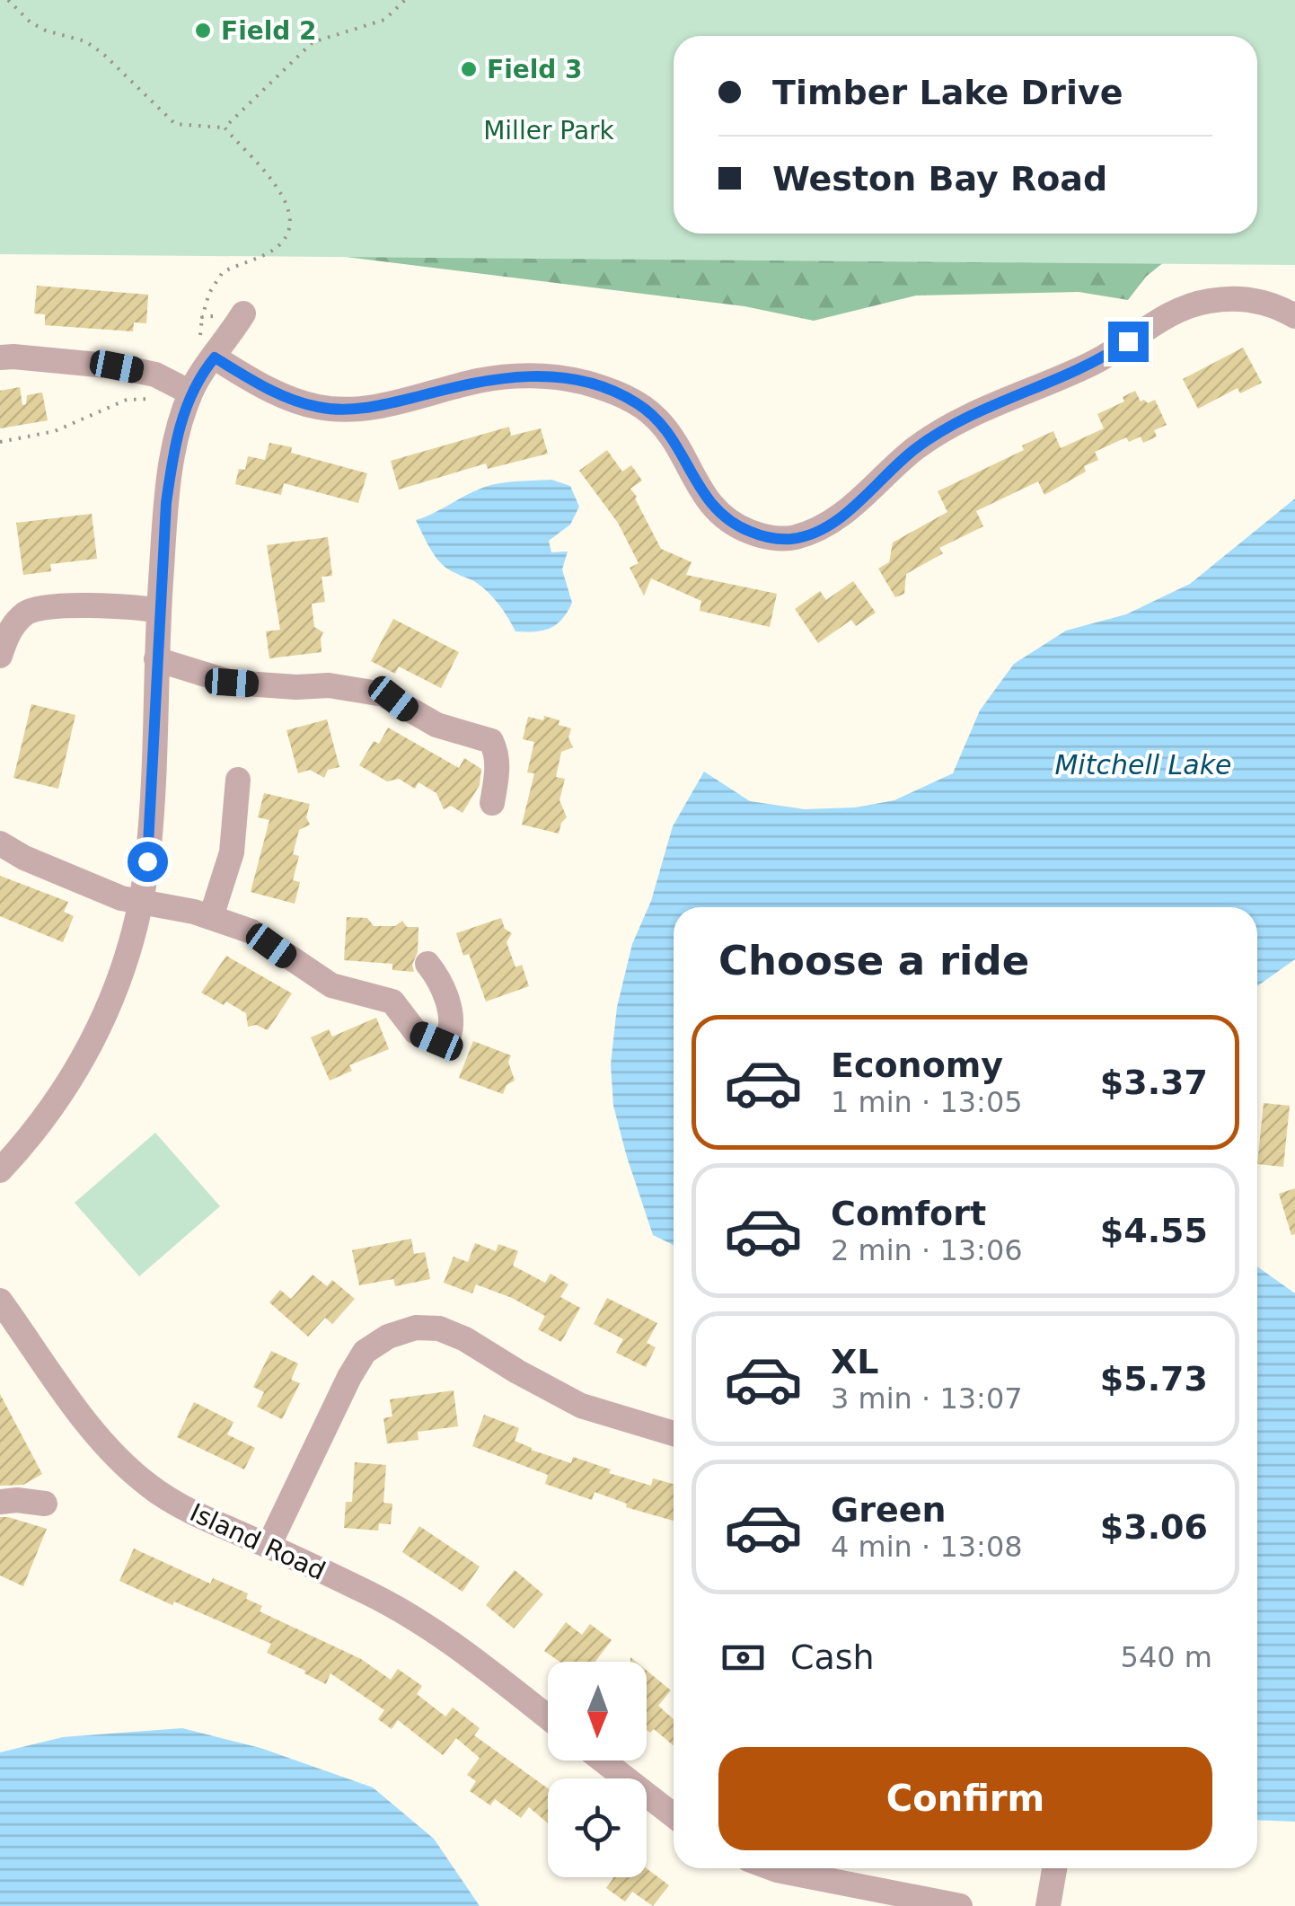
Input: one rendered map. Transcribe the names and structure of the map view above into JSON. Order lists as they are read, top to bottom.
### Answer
{
  "streets": {
    "street": ["Island Road"]
  },
  "water": ["Mitchell Lake"],
  "parks": ["Miller Park"],
  "places": ["Field 2", "Field 3"],
  "north": "bottom",
  "page": {
    "banner": ["Timber Lake Drive", "Weston Bay Road"],
    "heading": "Choose a ride",
    "list": [
      {
        "name": "Economy",
        "note": "1 min · 13:05",
        "value": "$3.37"
      },
      {
        "name": "Comfort",
        "note": "2 min · 13:06",
        "value": "$4.55"
      },
      {
        "name": "XL",
        "note": "3 min · 13:07",
        "value": "$5.73"
      },
      {
        "name": "Green",
        "note": "4 min · 13:08",
        "value": "$3.06"
      }
    ],
    "pay": ["Cash", "540 m"],
    "buttons": "Confirm"
  }
}
